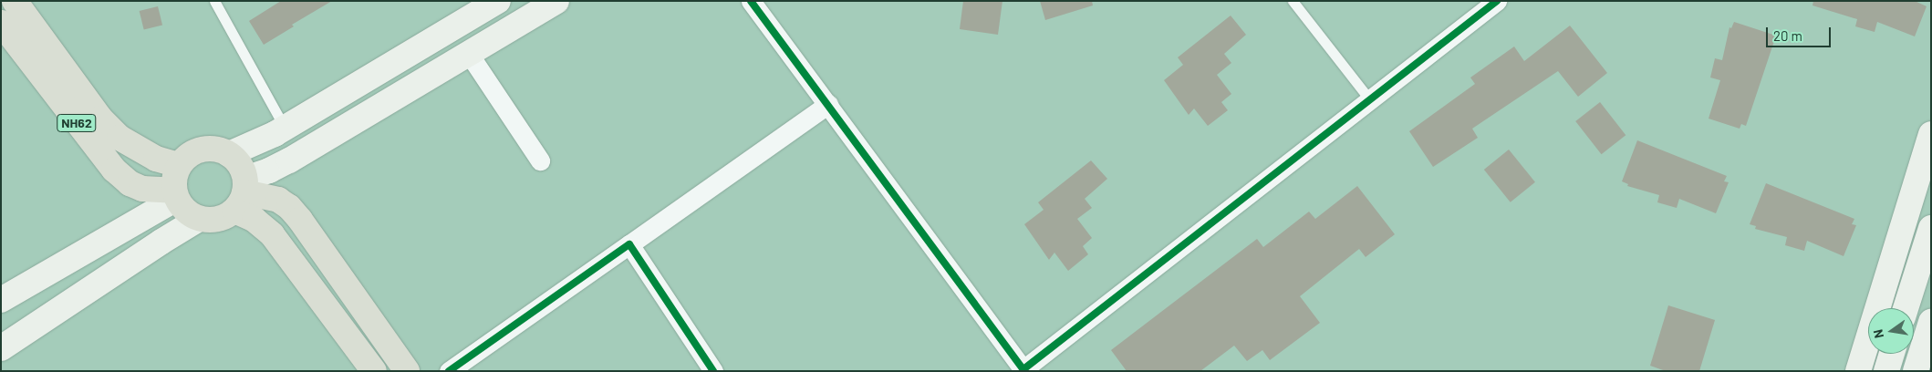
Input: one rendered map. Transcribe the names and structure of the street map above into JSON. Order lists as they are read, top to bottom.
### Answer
{
  "streets": {
    "highway": ["NH62"]
  },
  "scale_bar": "20 m",
  "north": "left"
}
